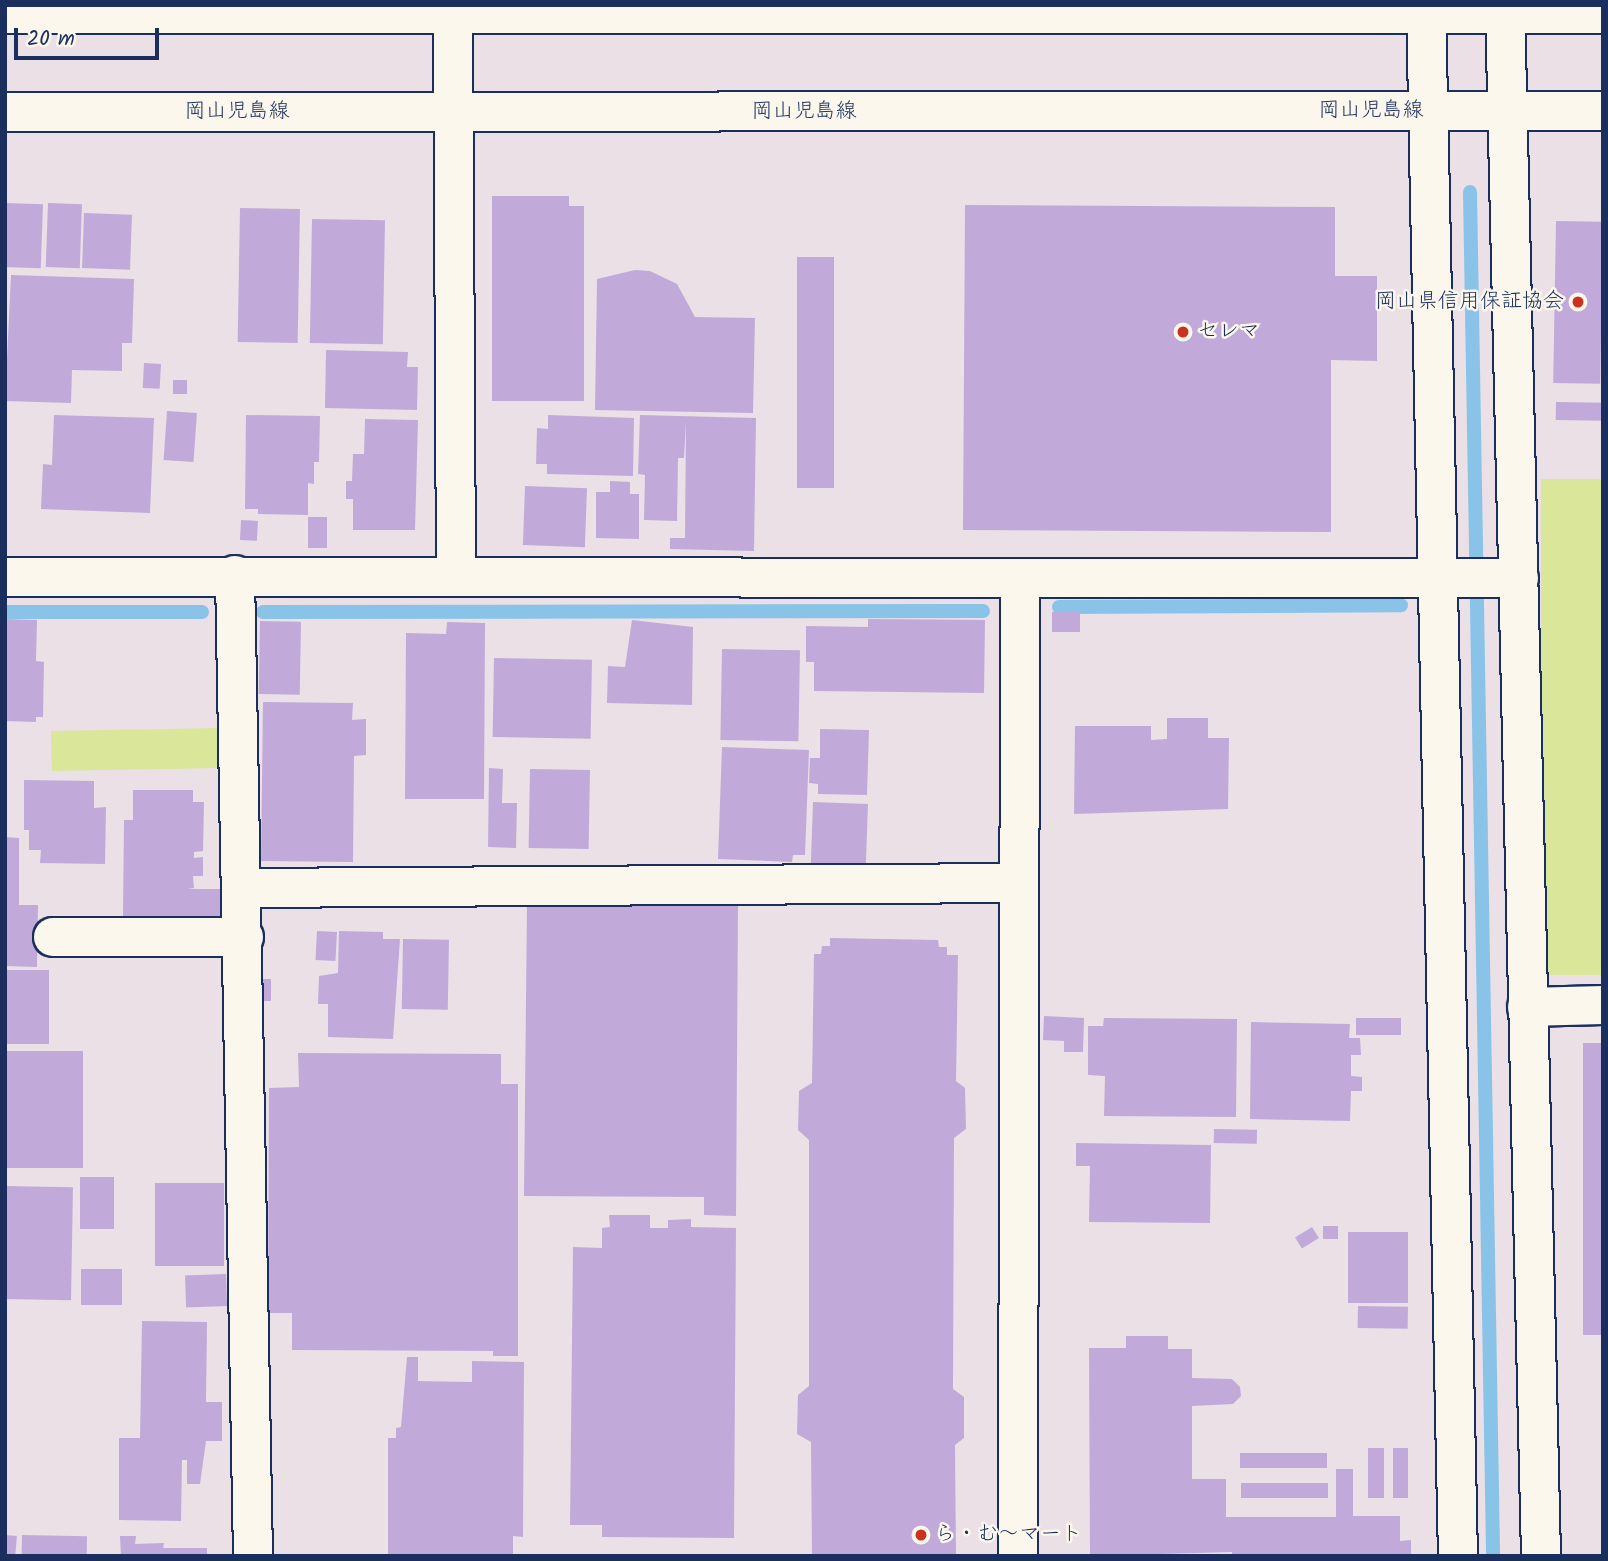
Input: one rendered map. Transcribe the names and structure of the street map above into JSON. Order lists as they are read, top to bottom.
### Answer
{
  "streets": {
    "street": ["岡山児島線"]
  },
  "places": ["岡山県信用保証協会", "セレマ", "ら・む～マート"],
  "scale_bar": "20 m"
}
